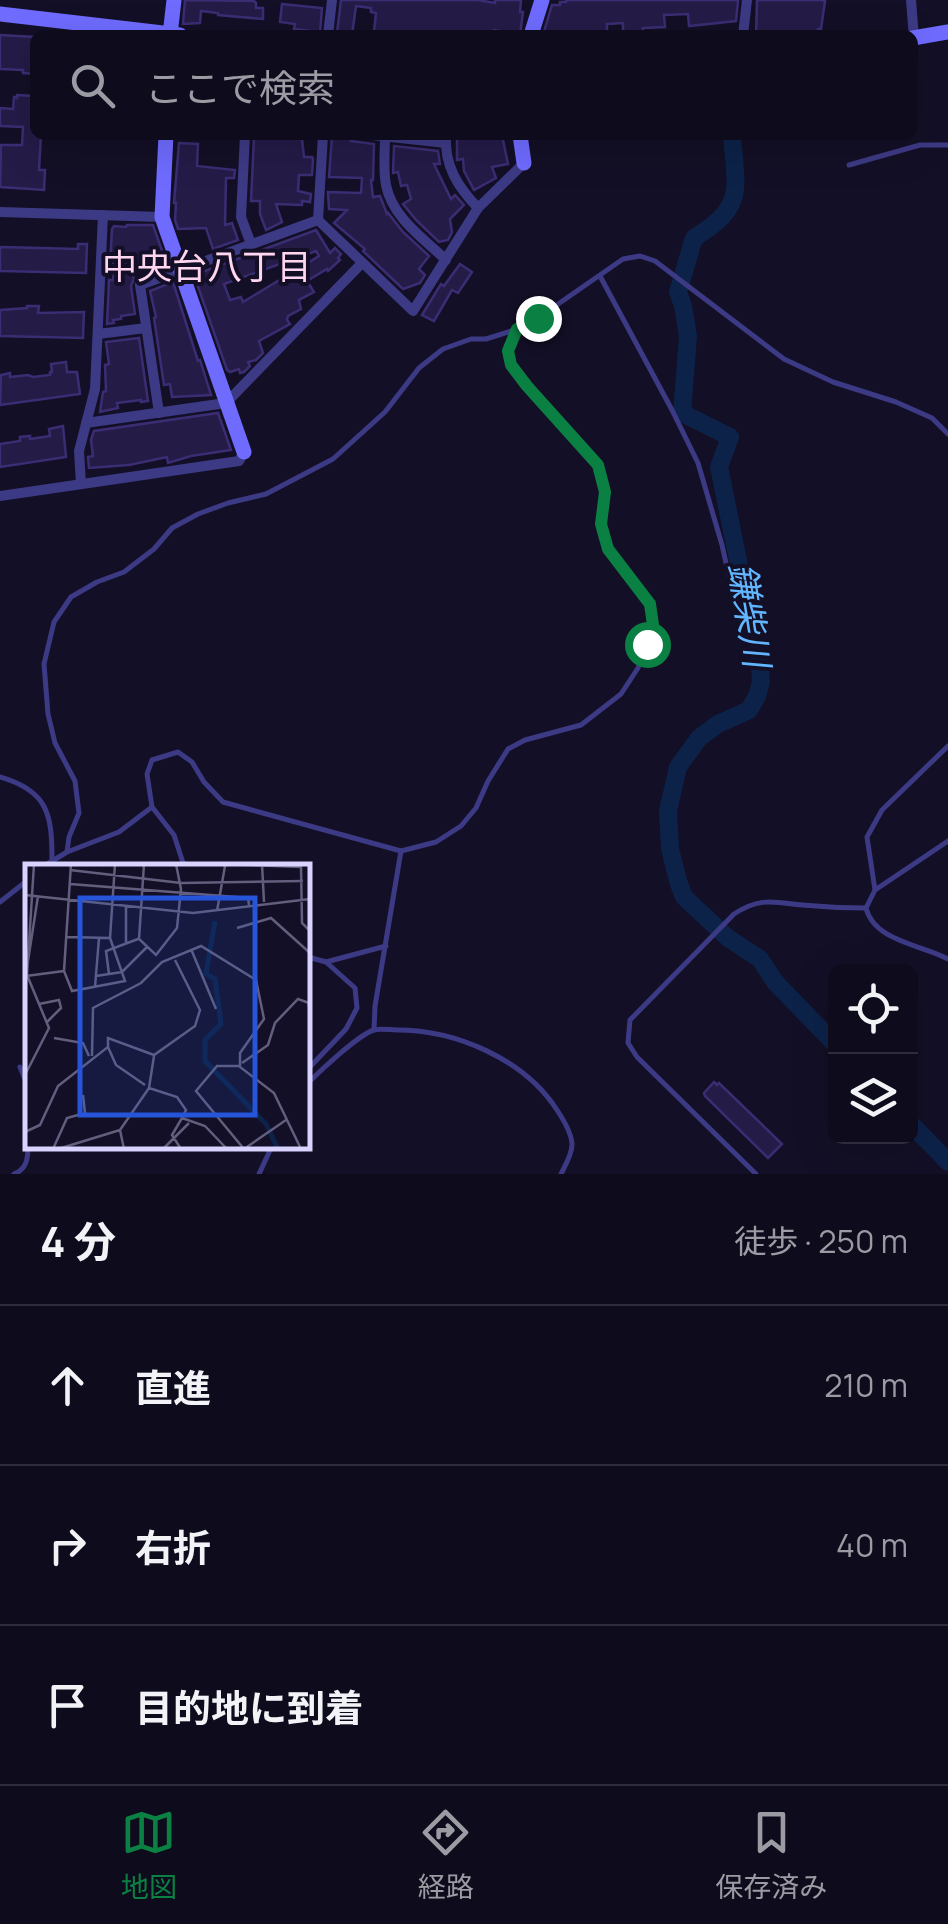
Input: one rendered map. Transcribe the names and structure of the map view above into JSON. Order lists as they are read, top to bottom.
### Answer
{
  "districts": ["中央台八丁目"],
  "water": ["鎌柴川"],
  "page": {
    "search": "ここで検索",
    "heading": ["4 分", "徒歩 · 250 m"],
    "list": [
      ["直進", "210 m"],
      ["右折", "40 m"],
      "目的地に到着"
    ],
    "nav": ["地図", "経路", "保存済み"]
  }
}
